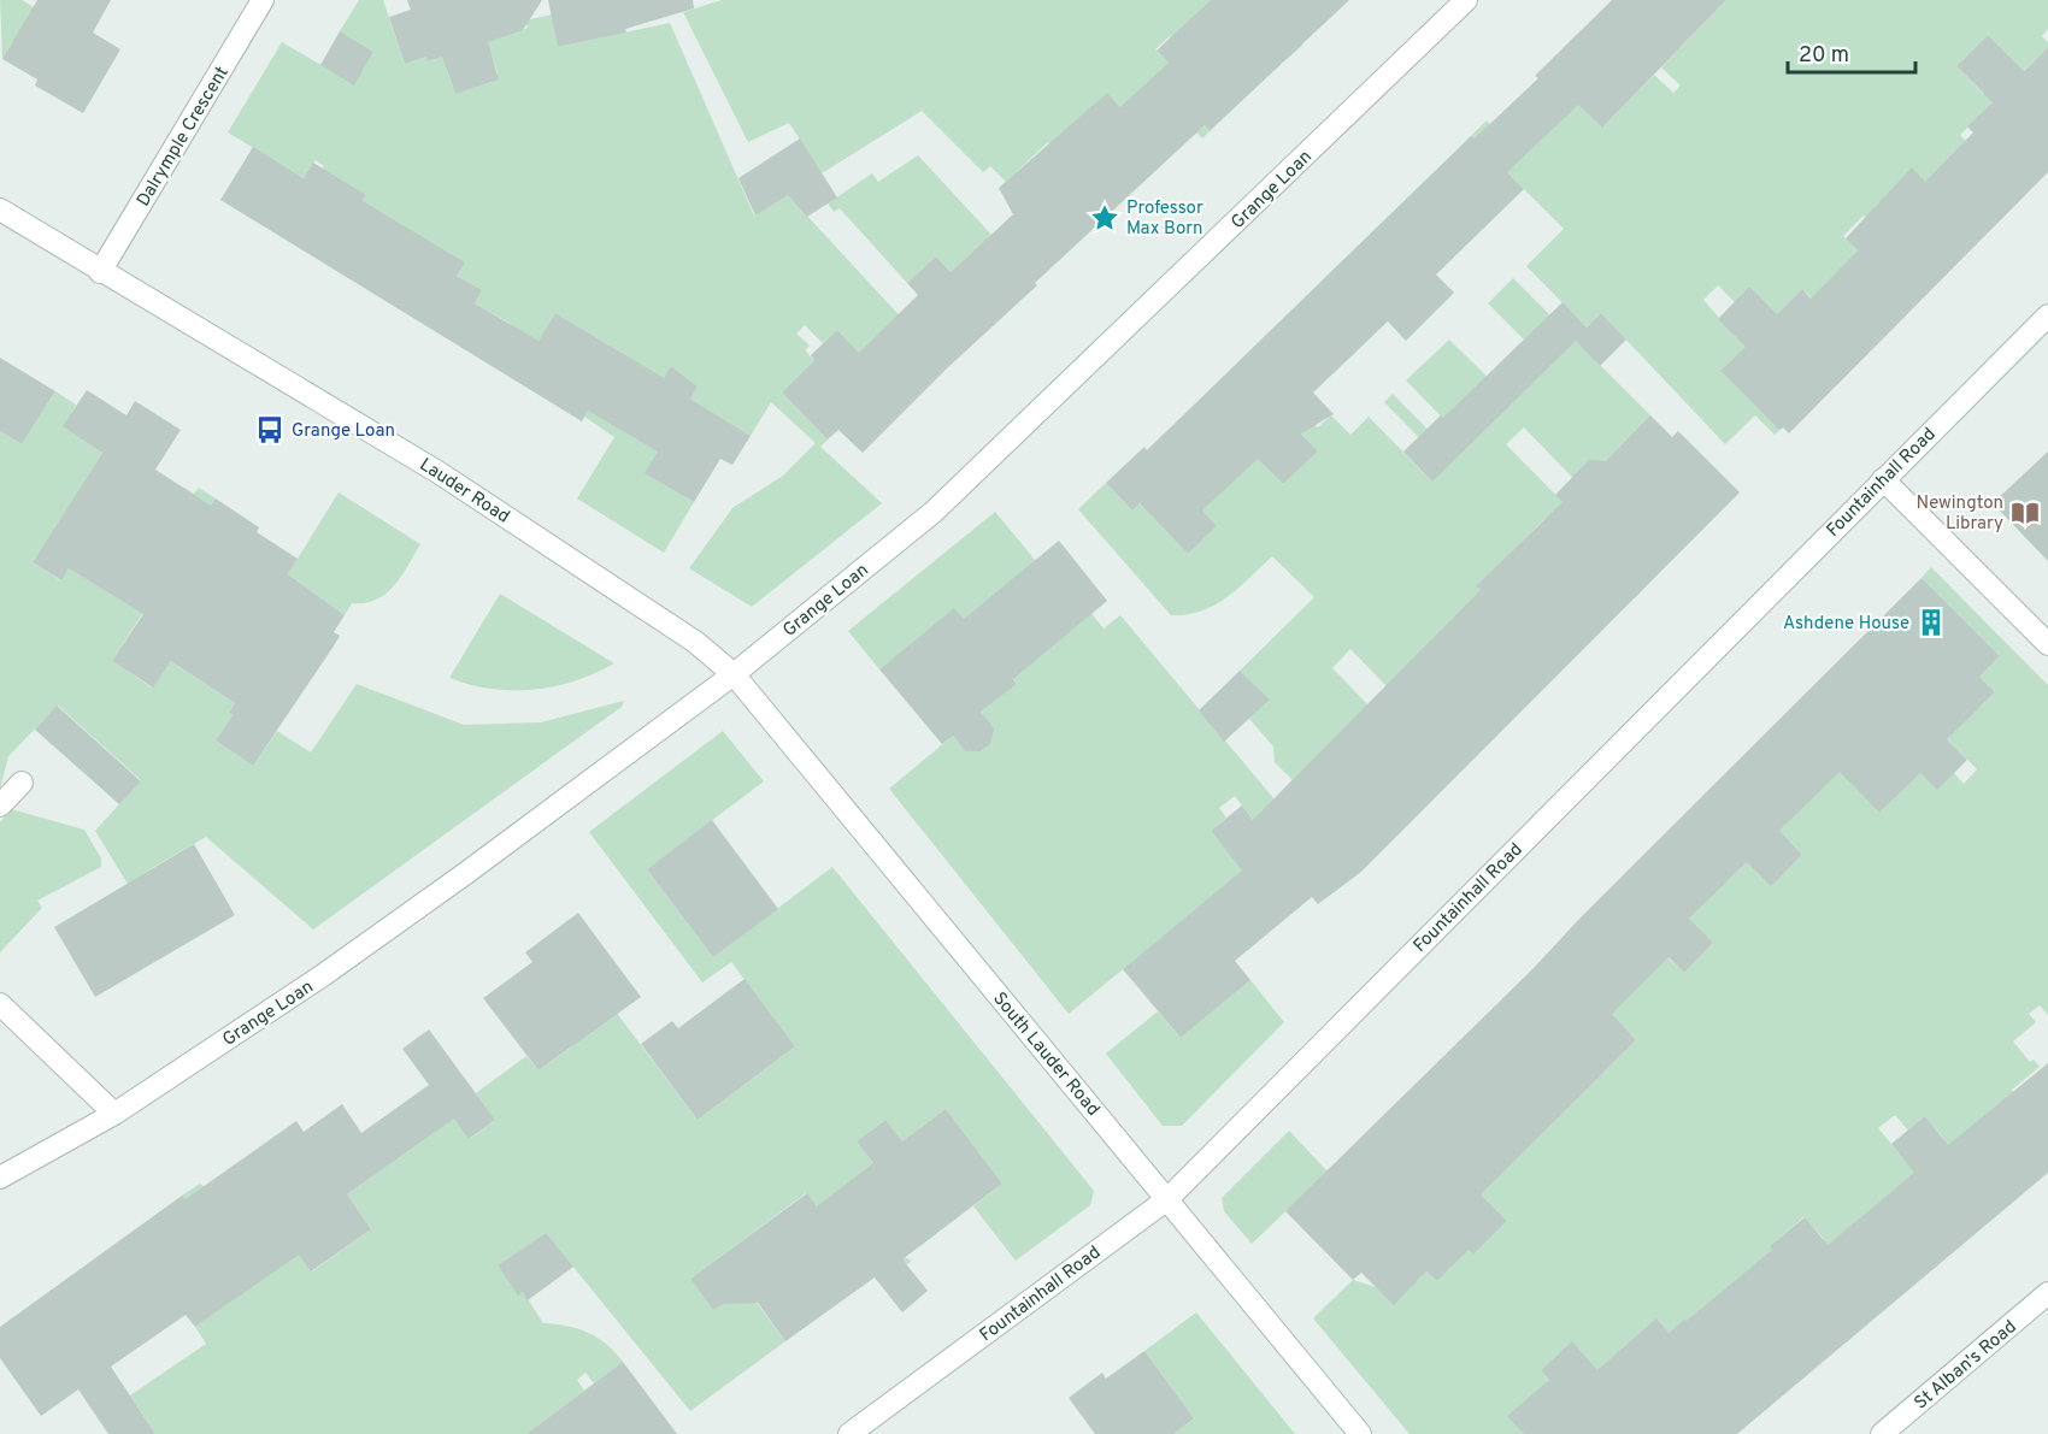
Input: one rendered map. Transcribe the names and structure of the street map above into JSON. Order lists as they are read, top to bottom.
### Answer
{
  "streets": {
    "street": [
      "Dalrymple Crescent",
      "Grange Loan",
      "Fountainhall Road",
      "Lauder Road",
      "South Lauder Road",
      "St Alban's Road"
    ]
  },
  "crossings": [
    ["Dalrymple Crescent", "Lauder Road"],
    ["Grange Loan", "Lauder Road"],
    ["Grange Loan", "South Lauder Road"],
    ["Fountainhall Road", "South Lauder Road"],
    ["Lauder Road", "South Lauder Road"]
  ],
  "places": {
    "place": ["Professor Max Born"],
    "bus stop": ["Grange Loan"],
    "library": ["Newington Library"],
    "building": ["Ashdene House"]
  },
  "scale_bar": "20 m"
}
